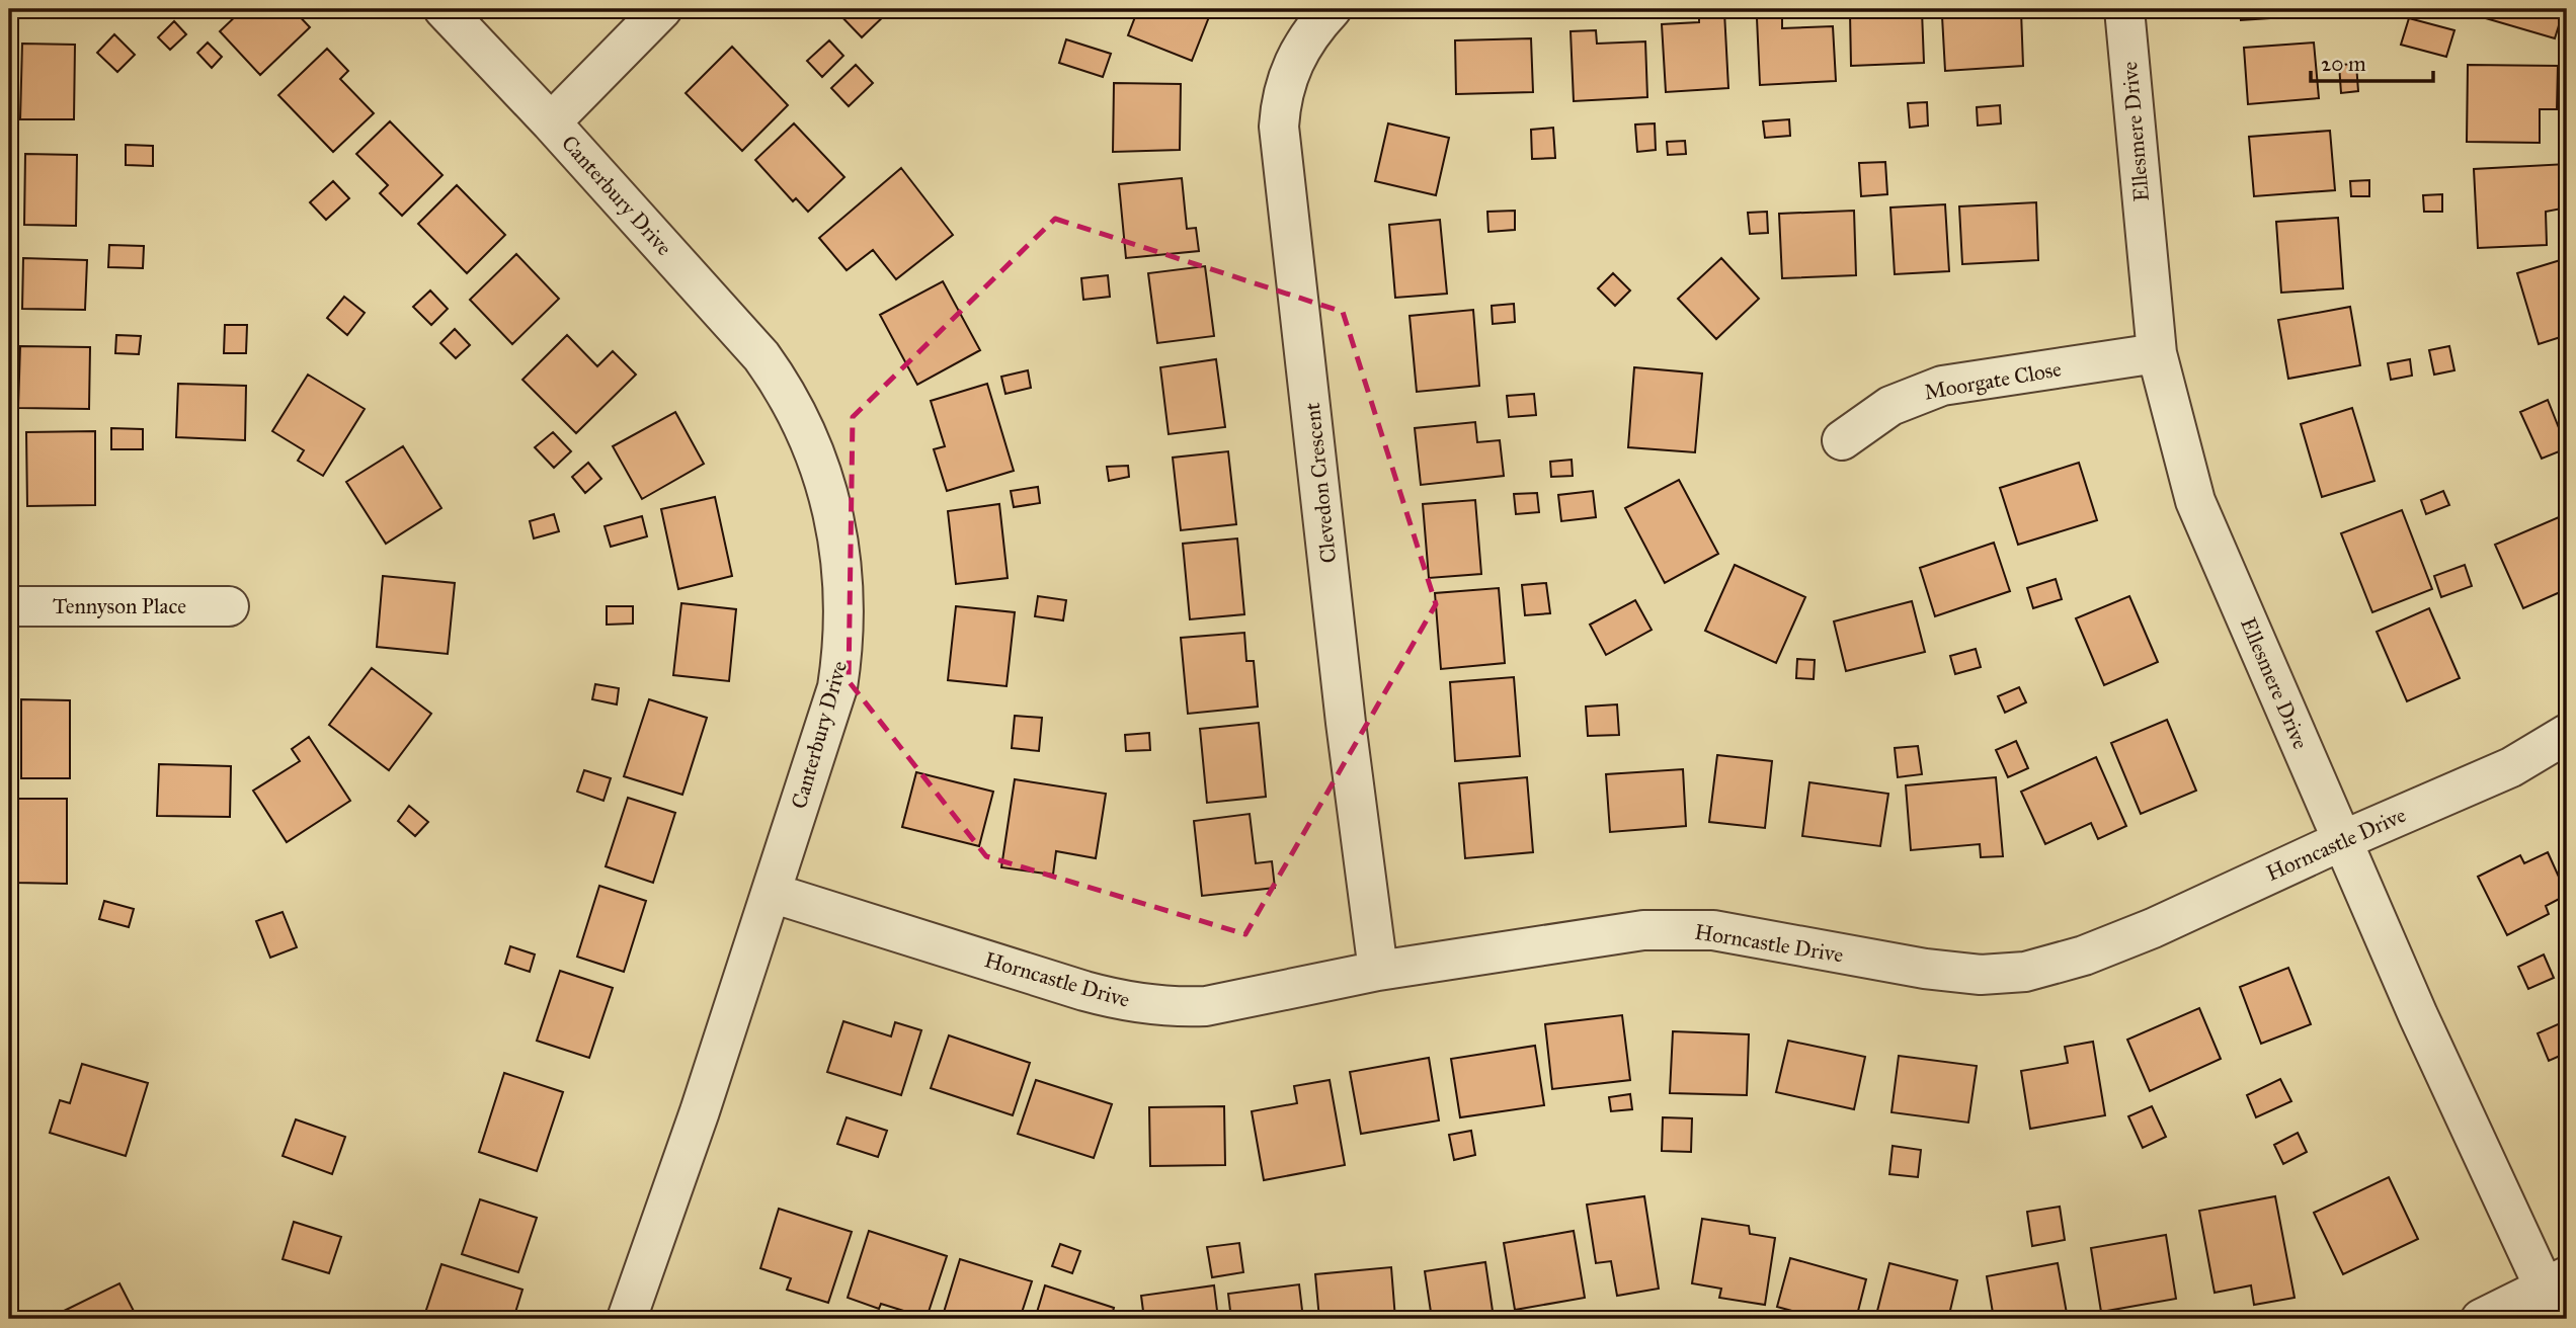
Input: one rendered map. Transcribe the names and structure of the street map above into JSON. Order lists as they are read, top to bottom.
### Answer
{
  "streets": {
    "street": [
      "Ellesmere Drive",
      "Canterbury Drive",
      "Moorgate Close",
      "Clevedon Crescent",
      "Tennyson Place",
      "Horncastle Drive"
    ]
  },
  "crossings": [
    ["Ellesmere Drive", "Moorgate Close"],
    ["Ellesmere Drive", "Horncastle Drive"],
    ["Canterbury Drive", "Horncastle Drive"],
    ["Clevedon Crescent", "Horncastle Drive"]
  ],
  "scale_bar": "20 m"
}
